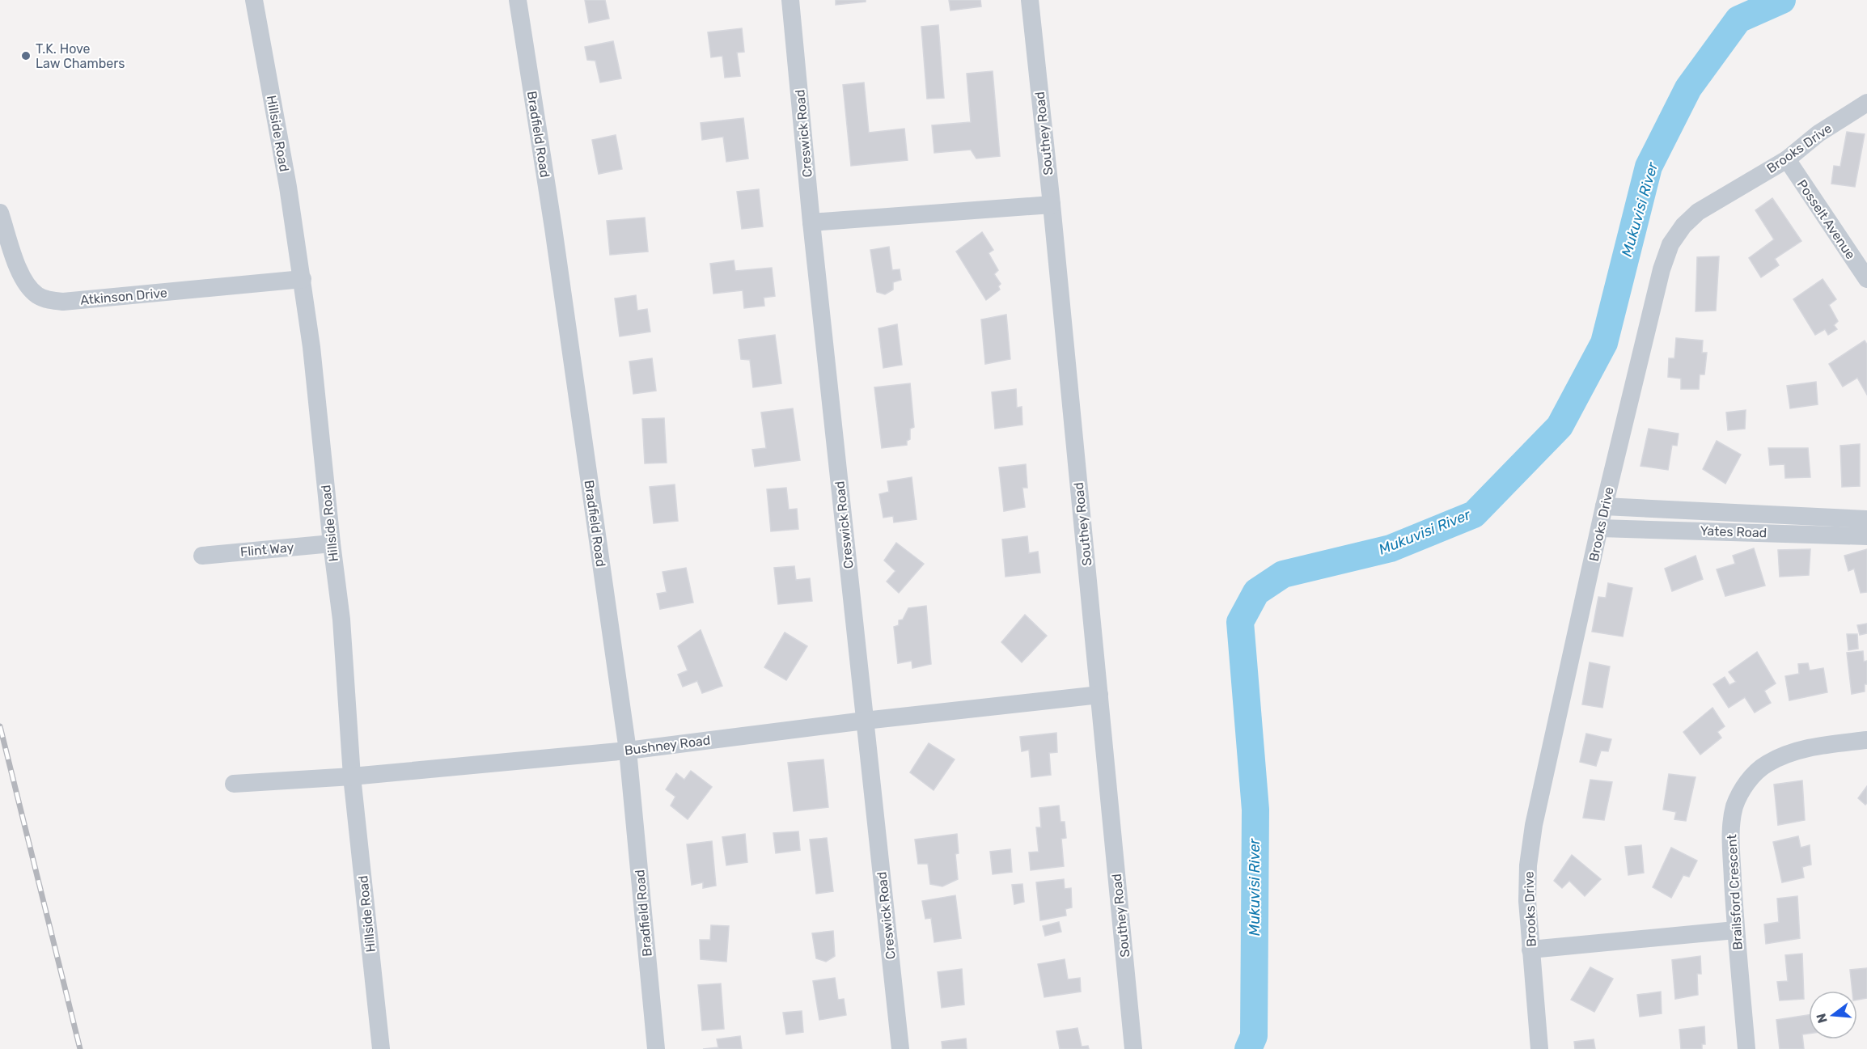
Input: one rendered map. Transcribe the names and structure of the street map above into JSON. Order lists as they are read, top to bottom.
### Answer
{
  "streets": {
    "street": [
      "Hillside Road",
      "Creswick Road",
      "Southey Road",
      "Bradfield Road",
      "Brooks Drive",
      "Posselt Avenue",
      "Atkinson Drive",
      "Yates Road",
      "Flint Way",
      "Bushney Road",
      "Brailsford Crescent"
    ]
  },
  "crossings": [
    ["Hillside Road", "Atkinson Drive"],
    ["Hillside Road", "Flint Way"],
    ["Hillside Road", "Bushney Road"],
    ["Creswick Road", "Bushney Road"],
    ["Southey Road", "Bushney Road"],
    ["Bradfield Road", "Bushney Road"],
    ["Brooks Drive", "Posselt Avenue"],
    ["Brooks Drive", "Yates Road"]
  ],
  "water": ["Mukuvisi River"],
  "places": ["T.K. Hove Law Chambers"],
  "north": "left"
}
